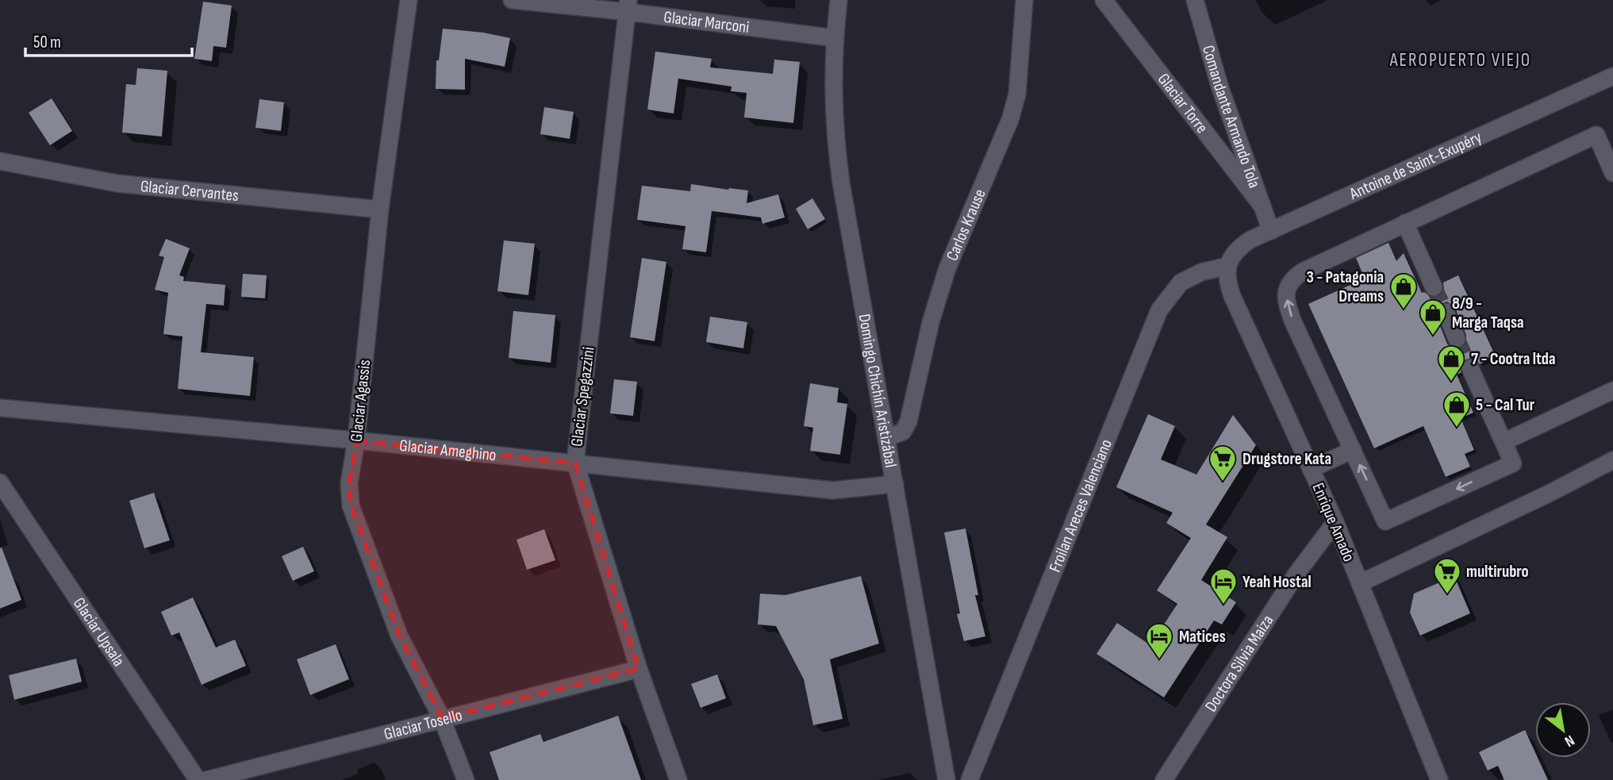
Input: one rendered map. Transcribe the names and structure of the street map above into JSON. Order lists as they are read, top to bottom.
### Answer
{
  "streets": {
    "street": [
      "Glaciar Marconi",
      "Glaciar Torre",
      "Comandante Armando Tola",
      "Antoine de Saint-Exupéry",
      "Glaciar Cervantes",
      "Carlos Krause",
      "Domingo Chichín Aristizábal",
      "Glaciar Spegazzini",
      "Glaciar Agassis",
      "Glaciar Ameghino",
      "Froilan Areces Valenciano",
      "Enrique Amado",
      "Glaciar Upsala",
      "Doctora Silvia Maiza",
      "Glaciar Tosello"
    ]
  },
  "crossings": [
    ["Glaciar Marconi", "Domingo Chichín Aristizábal"],
    ["Glaciar Marconi", "Glaciar Spegazzini"],
    ["Glaciar Torre", "Comandante Armando Tola"],
    ["Comandante Armando Tola", "Antoine de Saint-Exupéry"],
    ["Antoine de Saint-Exupéry", "Froilan Areces Valenciano"],
    ["Antoine de Saint-Exupéry", "Enrique Amado"],
    ["Glaciar Cervantes", "Glaciar Agassis"],
    ["Carlos Krause", "Domingo Chichín Aristizábal"],
    ["Domingo Chichín Aristizábal", "Glaciar Ameghino"],
    ["Glaciar Spegazzini", "Glaciar Ameghino"],
    ["Glaciar Spegazzini", "Glaciar Tosello"],
    ["Glaciar Agassis", "Glaciar Ameghino"],
    ["Glaciar Agassis", "Glaciar Tosello"],
    ["Froilan Areces Valenciano", "Enrique Amado"],
    ["Enrique Amado", "Doctora Silvia Maiza"]
  ],
  "districts": ["AEROPUERTO VIEJO"],
  "places": {
    "shop": [
      "3 - Patagonia Dreams",
      "8/9 - Marga Taqsa",
      "7 - Cootra ltda",
      "5 - Cal Tur"
    ],
    "supermarket": ["Drugstore Kata", "multirubro"],
    "hotel": ["Yeah Hostal", "Matices"]
  },
  "scale_bar": "50 m",
  "north": "bottom right"
}
